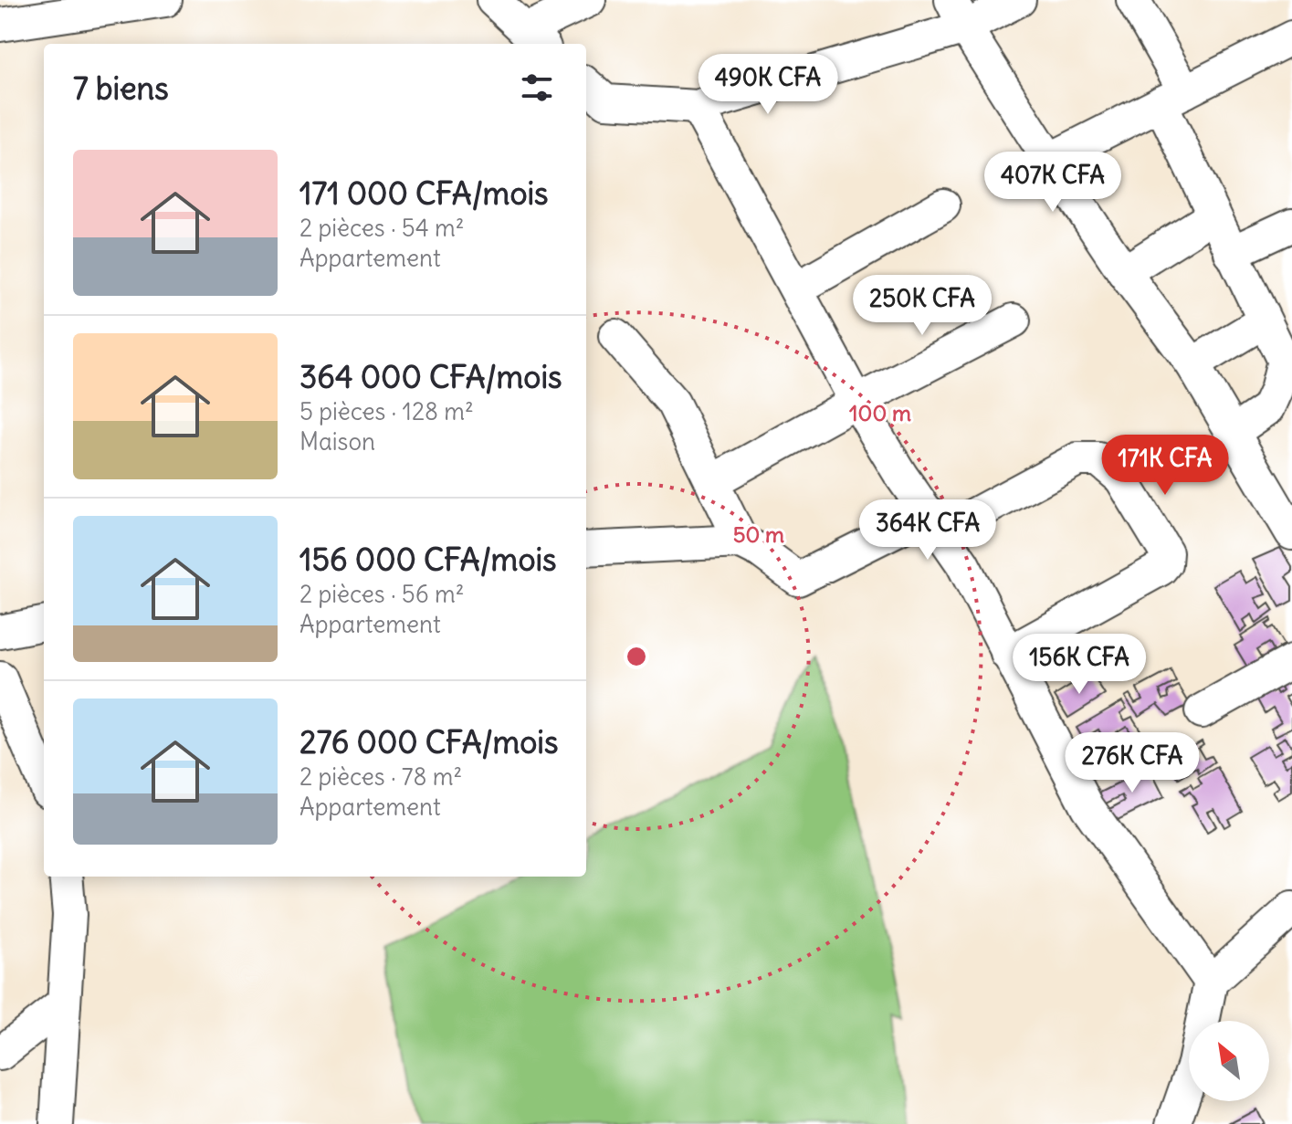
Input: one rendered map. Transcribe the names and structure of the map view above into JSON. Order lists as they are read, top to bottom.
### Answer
{
  "north": "top left",
  "page": {
    "heading": "7 biens",
    "price": [
      "490K CFA",
      "407K CFA",
      "250K CFA",
      "171K CFA",
      "364K CFA",
      "156K CFA",
      "276K CFA"
    ],
    "list": [
      {
        "name": "171 000 CFA/mois",
        "note": "2 pièces · 54 m² · Appartement"
      },
      {
        "name": "364 000 CFA/mois",
        "note": "5 pièces · 128 m² · Maison"
      },
      {
        "name": "156 000 CFA/mois",
        "note": "2 pièces · 56 m² · Appartement"
      },
      {
        "name": "276 000 CFA/mois",
        "note": "2 pièces · 78 m² · Appartement"
      }
    ]
  },
  "rings": ["100 m", "50 m"]
}
